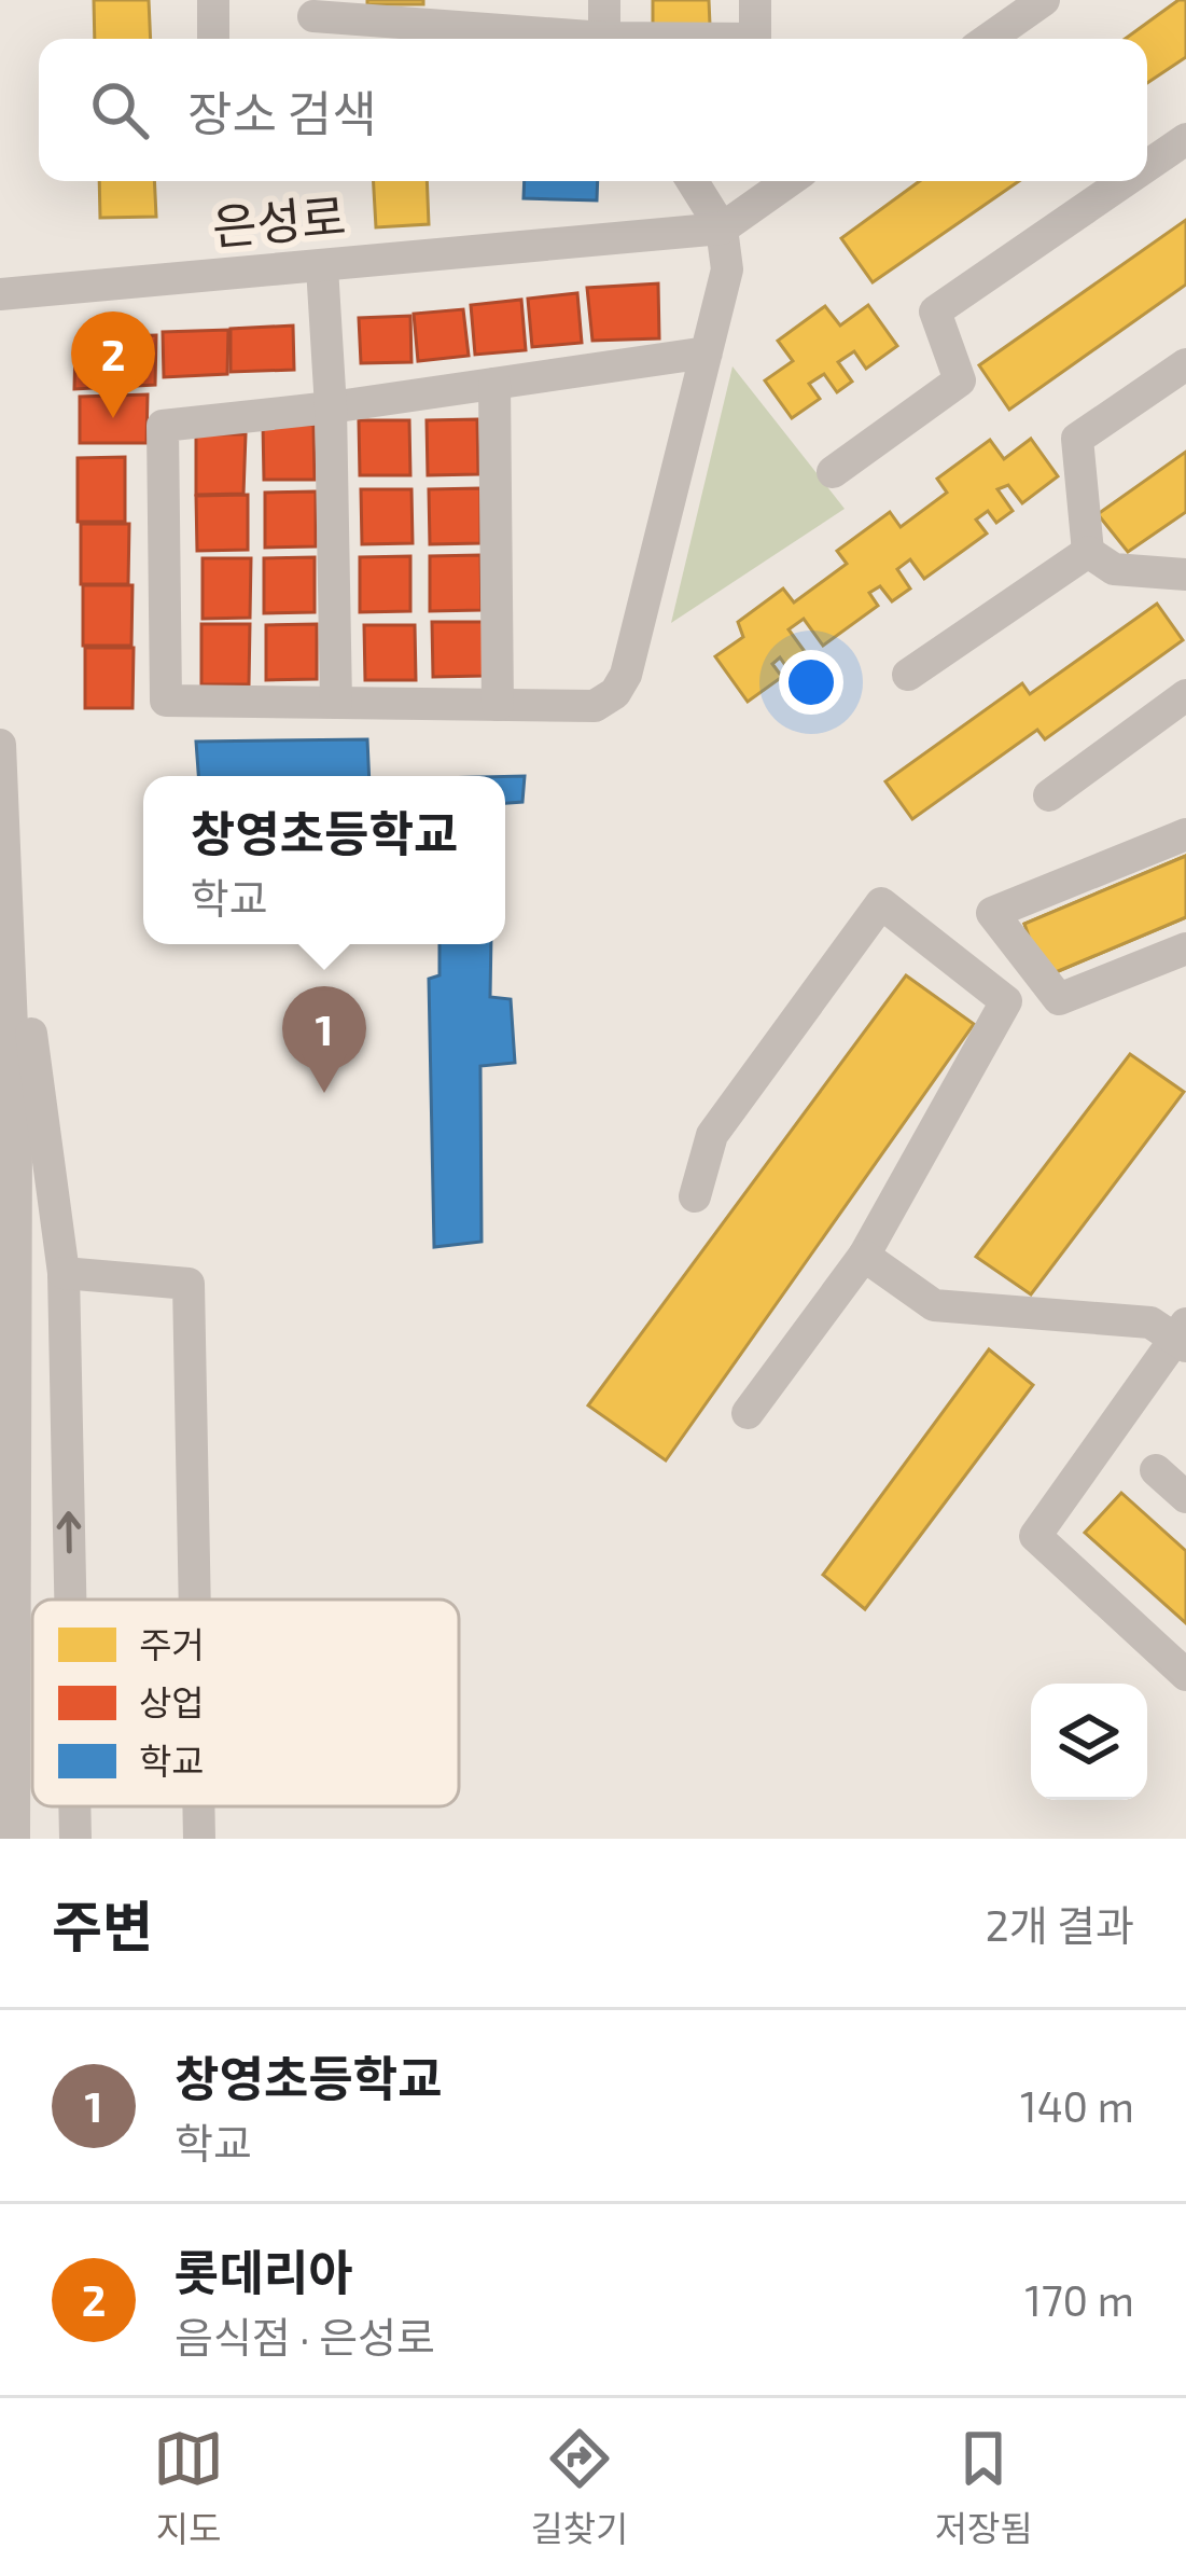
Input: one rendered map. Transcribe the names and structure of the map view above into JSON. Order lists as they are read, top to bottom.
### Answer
{
  "streets": {
    "street": ["은성로"]
  },
  "legend": ["주거", "상업", "학교"],
  "page": {
    "search": "장소 검색",
    "pins": ["2", "1"],
    "popup": ["창영초등학교", "학교"],
    "heading": ["주변", "2개 결과"],
    "list": [
      {
        "mark": "1",
        "name": "창영초등학교",
        "note": "학교",
        "value": "140 m"
      },
      {
        "mark": "2",
        "name": "롯데리아",
        "note": "음식점 · 은성로",
        "value": "170 m"
      }
    ],
    "nav": ["지도", "길찾기", "저장됨"]
  }
}
